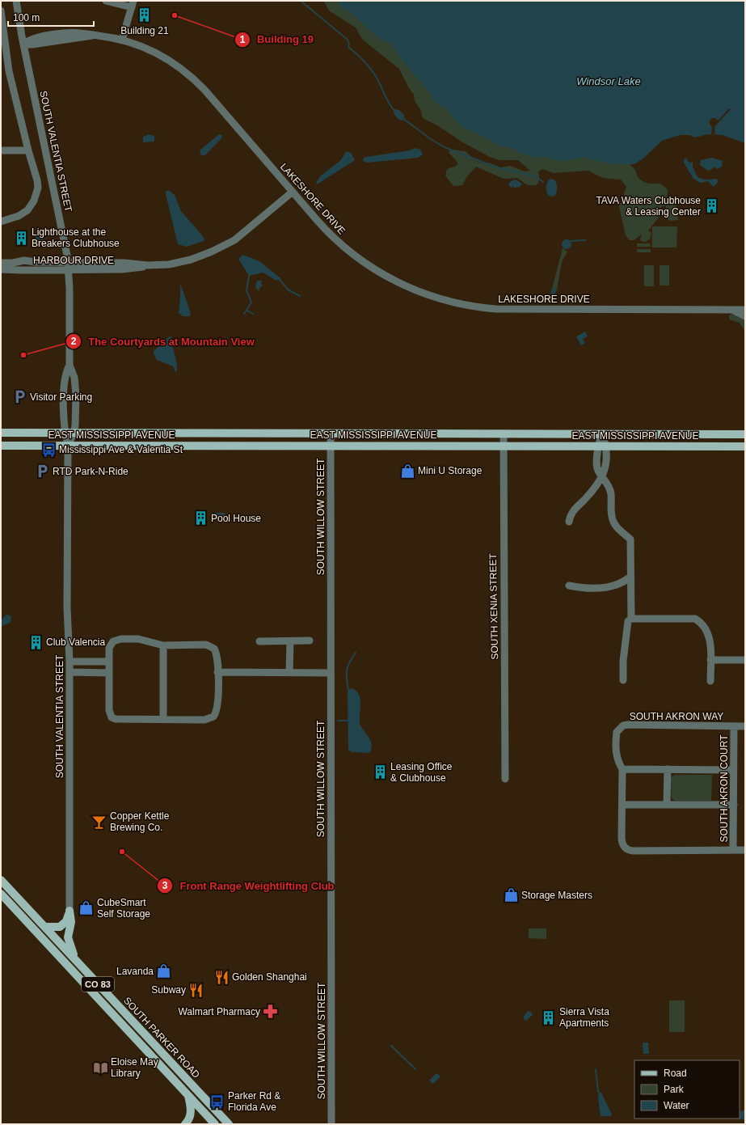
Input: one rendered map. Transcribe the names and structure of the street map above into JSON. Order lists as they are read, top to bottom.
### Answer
{
  "streets": {
    "main road": ["EAST MISSISSIPPI AVENUE", "CO 83", "SOUTH PARKER ROAD"],
    "street": [
      "SOUTH VALENTIA STREET",
      "LAKESHORE DRIVE",
      "HARBOUR DRIVE",
      "SOUTH WILLOW STREET",
      "SOUTH XENIA STREET",
      "SOUTH AKRON WAY",
      "SOUTH AKRON COURT"
    ]
  },
  "crossings": [
    ["SOUTH VALENTIA STREET", "LAKESHORE DRIVE"],
    ["SOUTH VALENTIA STREET", "HARBOUR DRIVE"],
    ["SOUTH VALENTIA STREET", "EAST MISSISSIPPI AVENUE"],
    ["LAKESHORE DRIVE", "HARBOUR DRIVE"],
    ["EAST MISSISSIPPI AVENUE", "SOUTH WILLOW STREET"],
    ["EAST MISSISSIPPI AVENUE", "SOUTH XENIA STREET"],
    ["SOUTH AKRON WAY", "SOUTH AKRON COURT"]
  ],
  "water": ["Windsor Lake"],
  "places": {
    "building": [
      "Building 21",
      "TAVA Waters Clubhouse & Leasing Center",
      "Lighthouse at the Breakers Clubhouse",
      "Pool House",
      "Club Valencia",
      "Leasing Office & Clubhouse",
      "Sierra Vista Apartments"
    ],
    "other": ["Building 19", "The Courtyards at Mountain View", "Front Range Weightlifting Club"],
    "parking": ["Visitor Parking", "RTD Park-N-Ride"],
    "bus stop": ["Mississippi Ave & Valentia St", "Parker Rd & Florida Ave"],
    "shop": [
      "Mini U Storage",
      "Storage Masters",
      "CubeSmart Self Storage",
      "Lavanda"
    ],
    "bar": ["Copper Kettle Brewing Co."],
    "restaurant": ["Golden Shanghai", "Subway"],
    "pharmacy": ["Walmart Pharmacy"],
    "library": ["Eloise May Library"]
  },
  "legend": ["Road", "Park", "Water"],
  "scale_bar": "100 m"
}
